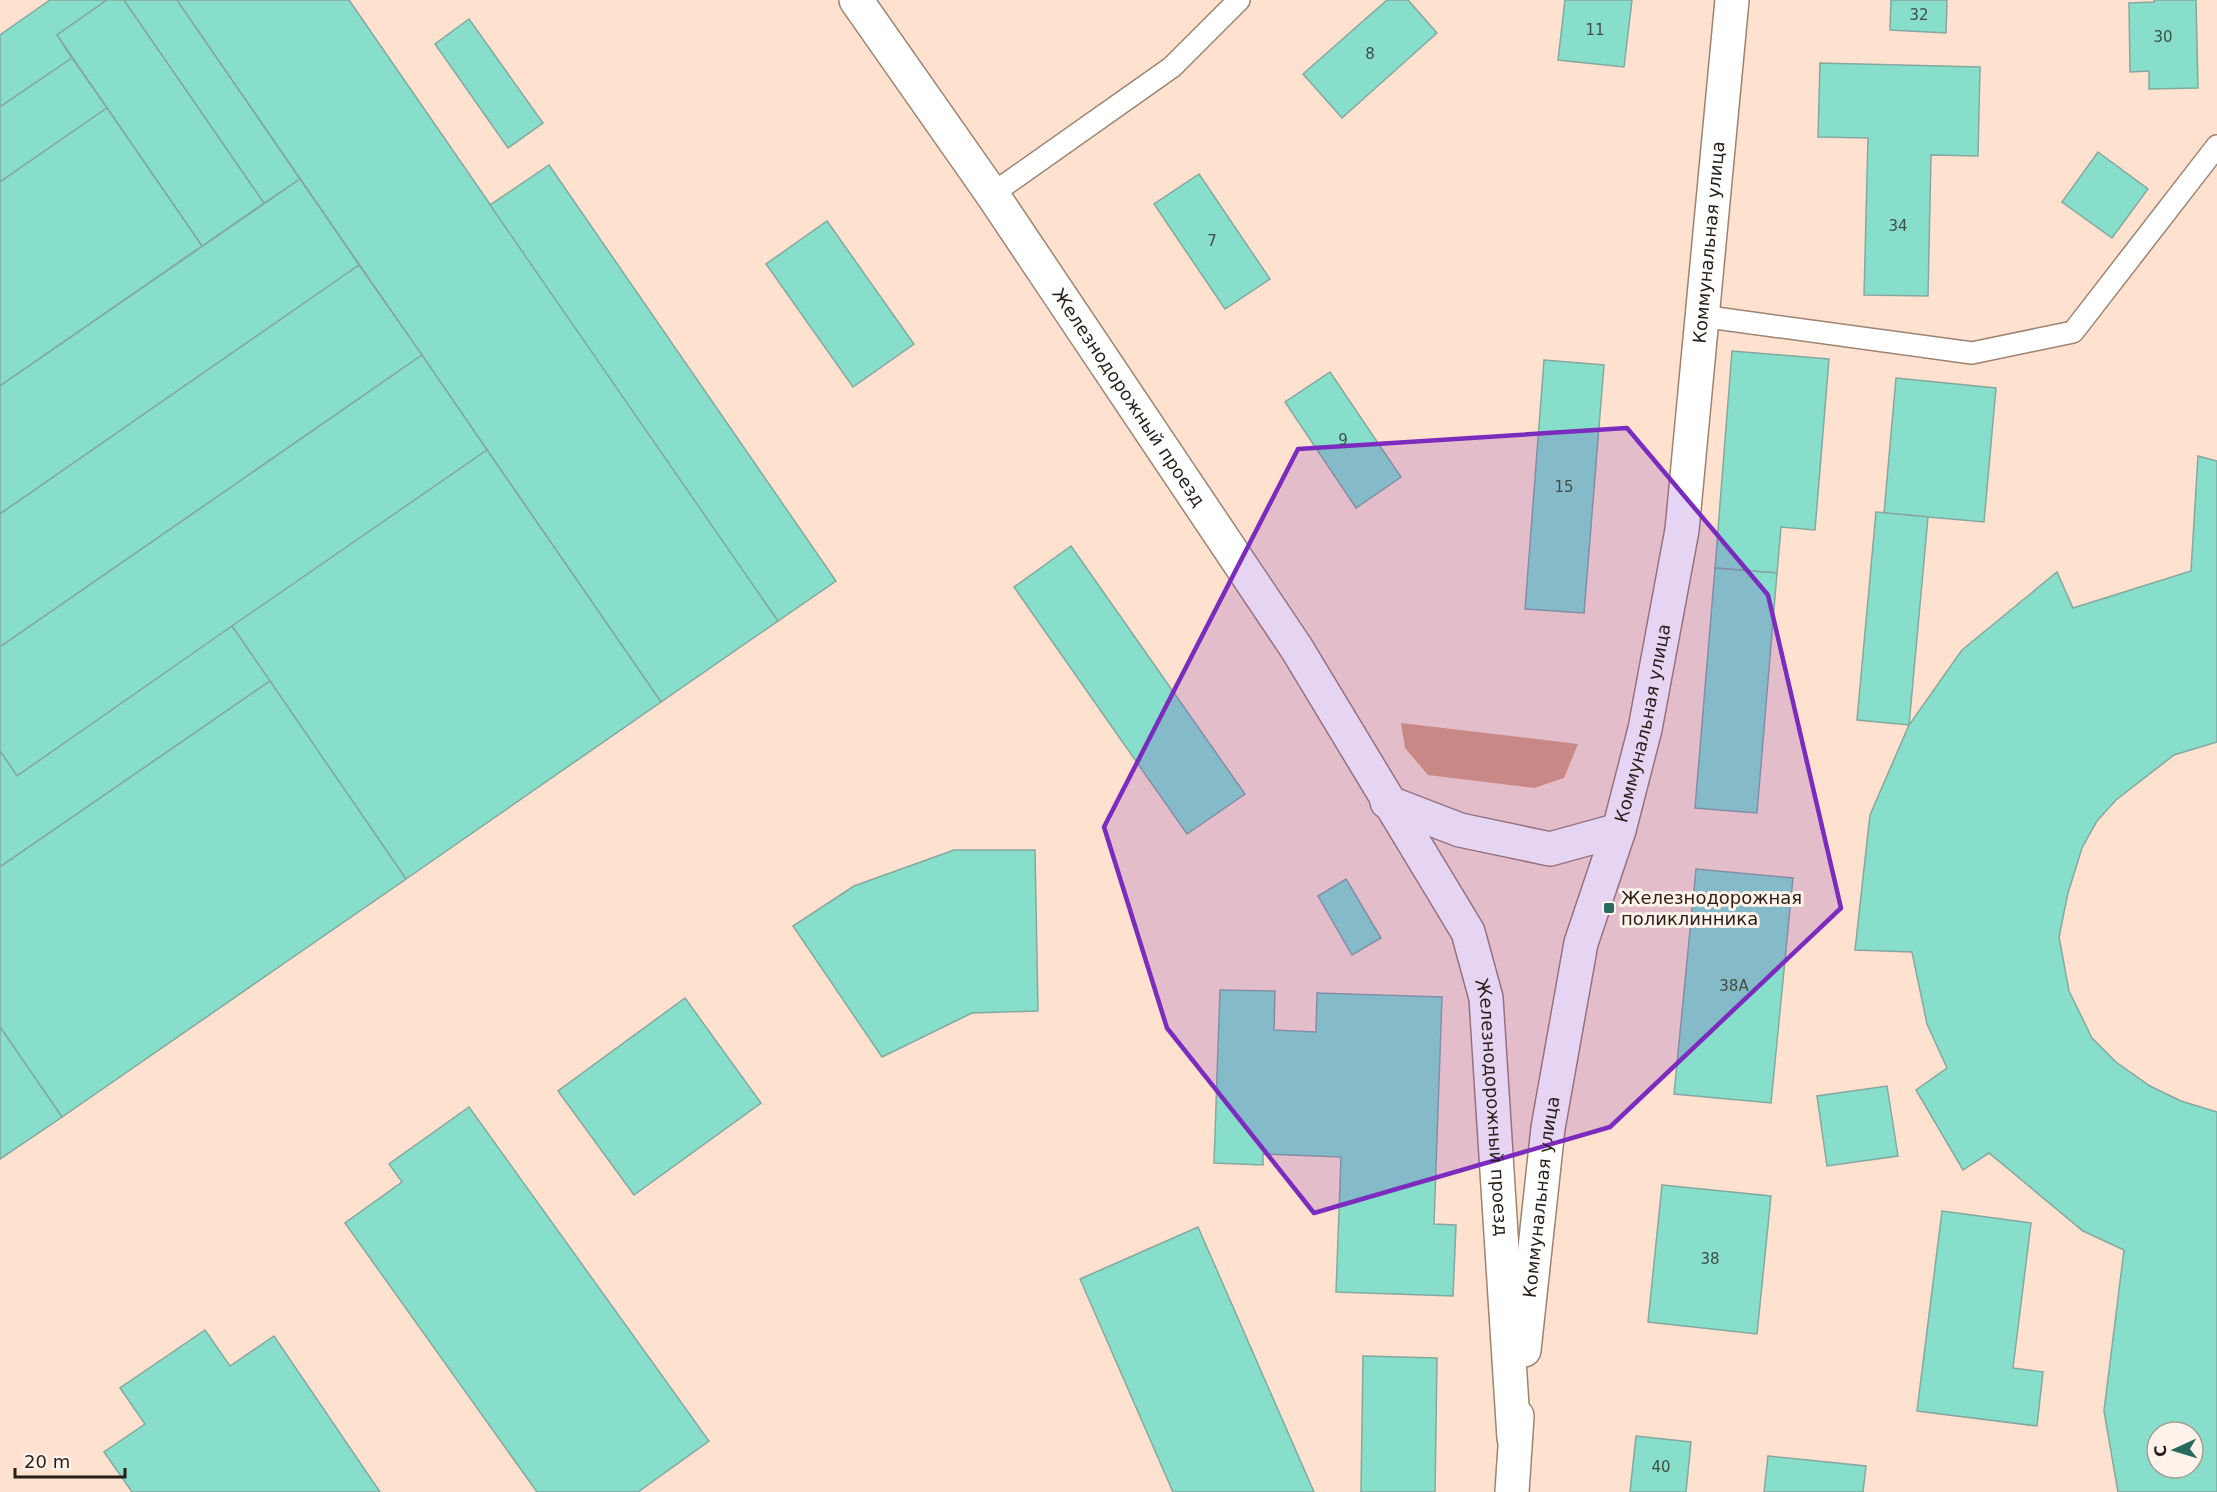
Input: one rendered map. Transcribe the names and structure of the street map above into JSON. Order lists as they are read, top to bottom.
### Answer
{
  "streets": {
    "street": ["Коммунальная улица", "Железнодорожный проезд"]
  },
  "crossings": [
    ["Коммунальная улица", "Железнодорожный проезд"]
  ],
  "places": {
    "transit": ["Железнодорожная поликлинника"]
  },
  "house_numbers": [
    "32",
    "11",
    "30",
    "8",
    "34",
    "7",
    "9",
    "15",
    "38А",
    "38",
    "40"
  ],
  "scale_bar": "20 m",
  "north": "left"
}
